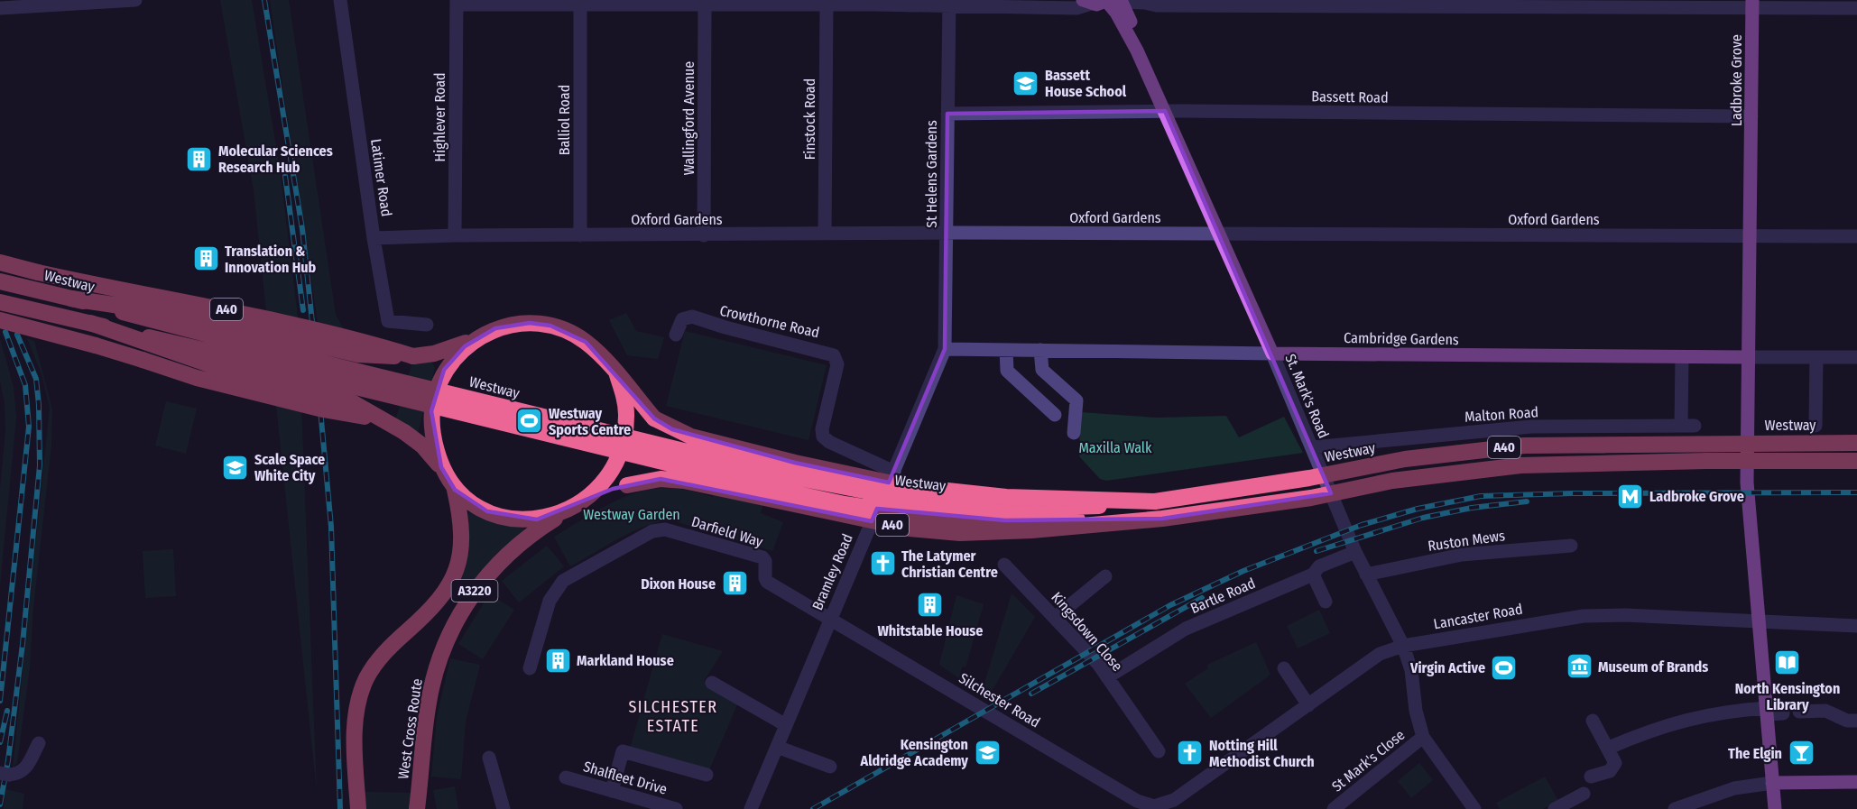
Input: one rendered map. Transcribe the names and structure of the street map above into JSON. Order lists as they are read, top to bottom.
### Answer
{
  "streets": {
    "highway": [
      "Westway",
      "A40",
      "A3220",
      "West Cross Route"
    ],
    "main road": ["Ladbroke Grove", "Cambridge Gardens", "St. Mark's Road"],
    "street": [
      "Bassett Road",
      "Highlever Road",
      "Wallingford Avenue",
      "Finstock Road",
      "Balliol Road",
      "St Helens Gardens",
      "Latimer Road",
      "Oxford Gardens",
      "Crowthorne Road",
      "Malton Road",
      "Darfield Way",
      "Ruston Mews",
      "Bramley Road",
      "Bartle Road",
      "Lancaster Road",
      "Kingsdown Close",
      "Silchester Road",
      "St Mark's Close",
      "Shalfleet Drive"
    ]
  },
  "crossings": [
    ["Ladbroke Grove", "Bassett Road"],
    ["Ladbroke Grove", "Oxford Gardens"],
    ["Ladbroke Grove", "Cambridge Gardens"],
    ["Ladbroke Grove", "Lancaster Road"],
    ["Bassett Road", "St Helens Gardens"],
    ["Bassett Road", "St. Mark's Road"],
    ["Highlever Road", "Oxford Gardens"],
    ["Wallingford Avenue", "Oxford Gardens"],
    ["Finstock Road", "Oxford Gardens"],
    ["Balliol Road", "Oxford Gardens"],
    ["St Helens Gardens", "Oxford Gardens"],
    ["St Helens Gardens", "Cambridge Gardens"],
    ["St Helens Gardens", "Bramley Road"],
    ["Latimer Road", "Oxford Gardens"],
    ["Oxford Gardens", "St. Mark's Road"],
    ["Westway", "A40"],
    ["A40", "A3220"],
    ["A40", "West Cross Route"],
    ["Crowthorne Road", "Bramley Road"],
    ["Cambridge Gardens", "St. Mark's Road"],
    ["Cambridge Gardens", "Malton Road"],
    ["Cambridge Gardens", "Bramley Road"],
    ["St. Mark's Road", "Malton Road"],
    ["St. Mark's Road", "Ruston Mews"],
    ["St. Mark's Road", "Bartle Road"],
    ["St. Mark's Road", "Lancaster Road"],
    ["St. Mark's Road", "St Mark's Close"],
    ["Darfield Way", "Bramley Road"],
    ["Darfield Way", "Silchester Road"],
    ["Bramley Road", "Silchester Road"],
    ["A3220", "West Cross Route"],
    ["Bartle Road", "Kingsdown Close"],
    ["Lancaster Road", "Silchester Road"]
  ],
  "districts": ["SILCHESTER ESTATE"],
  "parks": ["Maxilla Walk", "Westway Garden"],
  "places": {
    "school or university": ["Bassett House School", "Scale Space White City", "Kensington Aldridge Academy"],
    "building": [
      "Molecular Sciences Research Hub",
      "Translation & Innovation Hub",
      "Dixon House",
      "Whitstable House",
      "Markland House"
    ],
    "sports": ["Westway Sports Centre", "Virgin Active"],
    "metro station": ["Ladbroke Grove"],
    "church": ["The Latymer Christian Centre", "Notting Hill Methodist Church"],
    "library": ["North Kensington Library"],
    "museum": ["Museum of Brands"],
    "bar": ["The Elgin"]
  }
}
